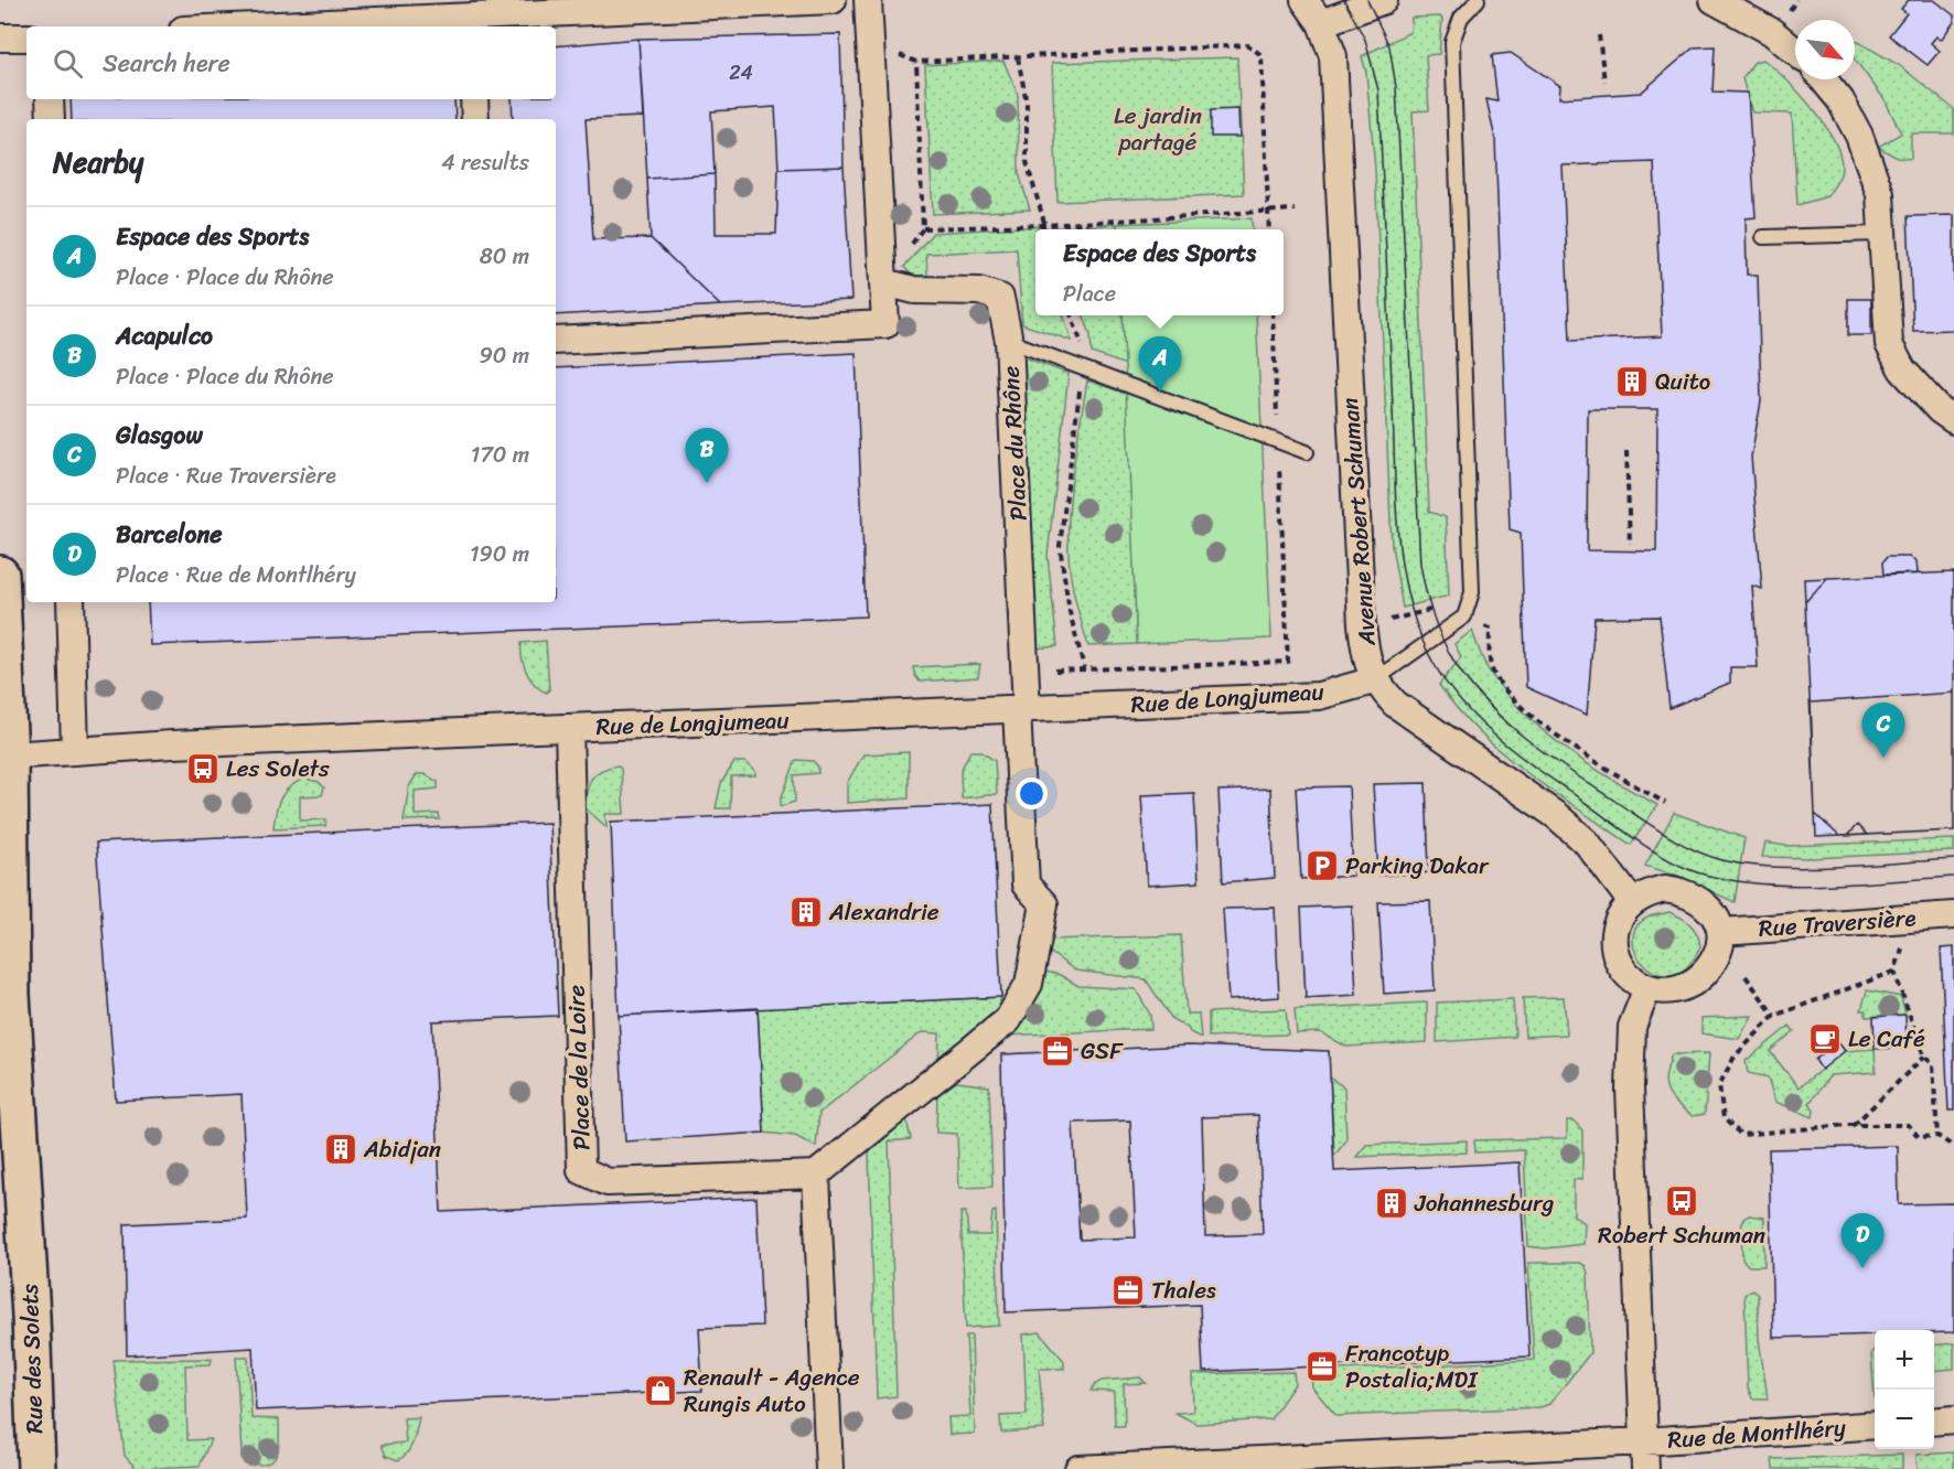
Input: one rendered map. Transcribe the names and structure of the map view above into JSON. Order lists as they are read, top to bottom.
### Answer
{
  "streets": {
    "main road": ["Rue des Solets"],
    "street": [
      "Place du Rhône",
      "Avenue Robert Schuman",
      "Rue de Longjumeau",
      "Rue Traversière",
      "Place de la Loire",
      "Rue de Montlhéry"
    ]
  },
  "crossings": [
    ["Place du Rhône", "Rue de Longjumeau"],
    ["Avenue Robert Schuman", "Rue de Longjumeau"],
    ["Avenue Robert Schuman", "Rue Traversière"],
    ["Rue de Longjumeau", "Place de la Loire"],
    ["Rue de Longjumeau", "Rue des Solets"]
  ],
  "parks": ["Le jardin partagé"],
  "places": {
    "building": [
      "Quito",
      "Alexandrie",
      "Abidjan",
      "Johannesburg"
    ],
    "bus stop": ["Les Solets", "Robert Schuman"],
    "parking": ["Parking Dakar"],
    "cafe": ["Le Café"],
    "office": ["GSF", "Thales", "Francotyp Postalia;MDI"],
    "shop": ["Renault - Agence Rungis Auto"]
  },
  "house_numbers": ["24"],
  "north": "bottom right",
  "page": {
    "search": "Search here",
    "heading": ["Nearby", "4 results"],
    "list": [
      {
        "mark": "A",
        "name": "Espace des Sports",
        "note": "Place · Place du Rhône",
        "value": "80 m"
      },
      {
        "mark": "B",
        "name": "Acapulco",
        "note": "Place · Place du Rhône",
        "value": "90 m"
      },
      {
        "mark": "C",
        "name": "Glasgow",
        "note": "Place · Rue Traversière",
        "value": "170 m"
      },
      {
        "mark": "D",
        "name": "Barcelone",
        "note": "Place · Rue de Montlhéry",
        "value": "190 m"
      }
    ],
    "popup": ["Espace des Sports", "Place"],
    "pins": [
      "A",
      "B",
      "C",
      "D"
    ],
    "map_buttons": ["+", "−"]
  }
}
